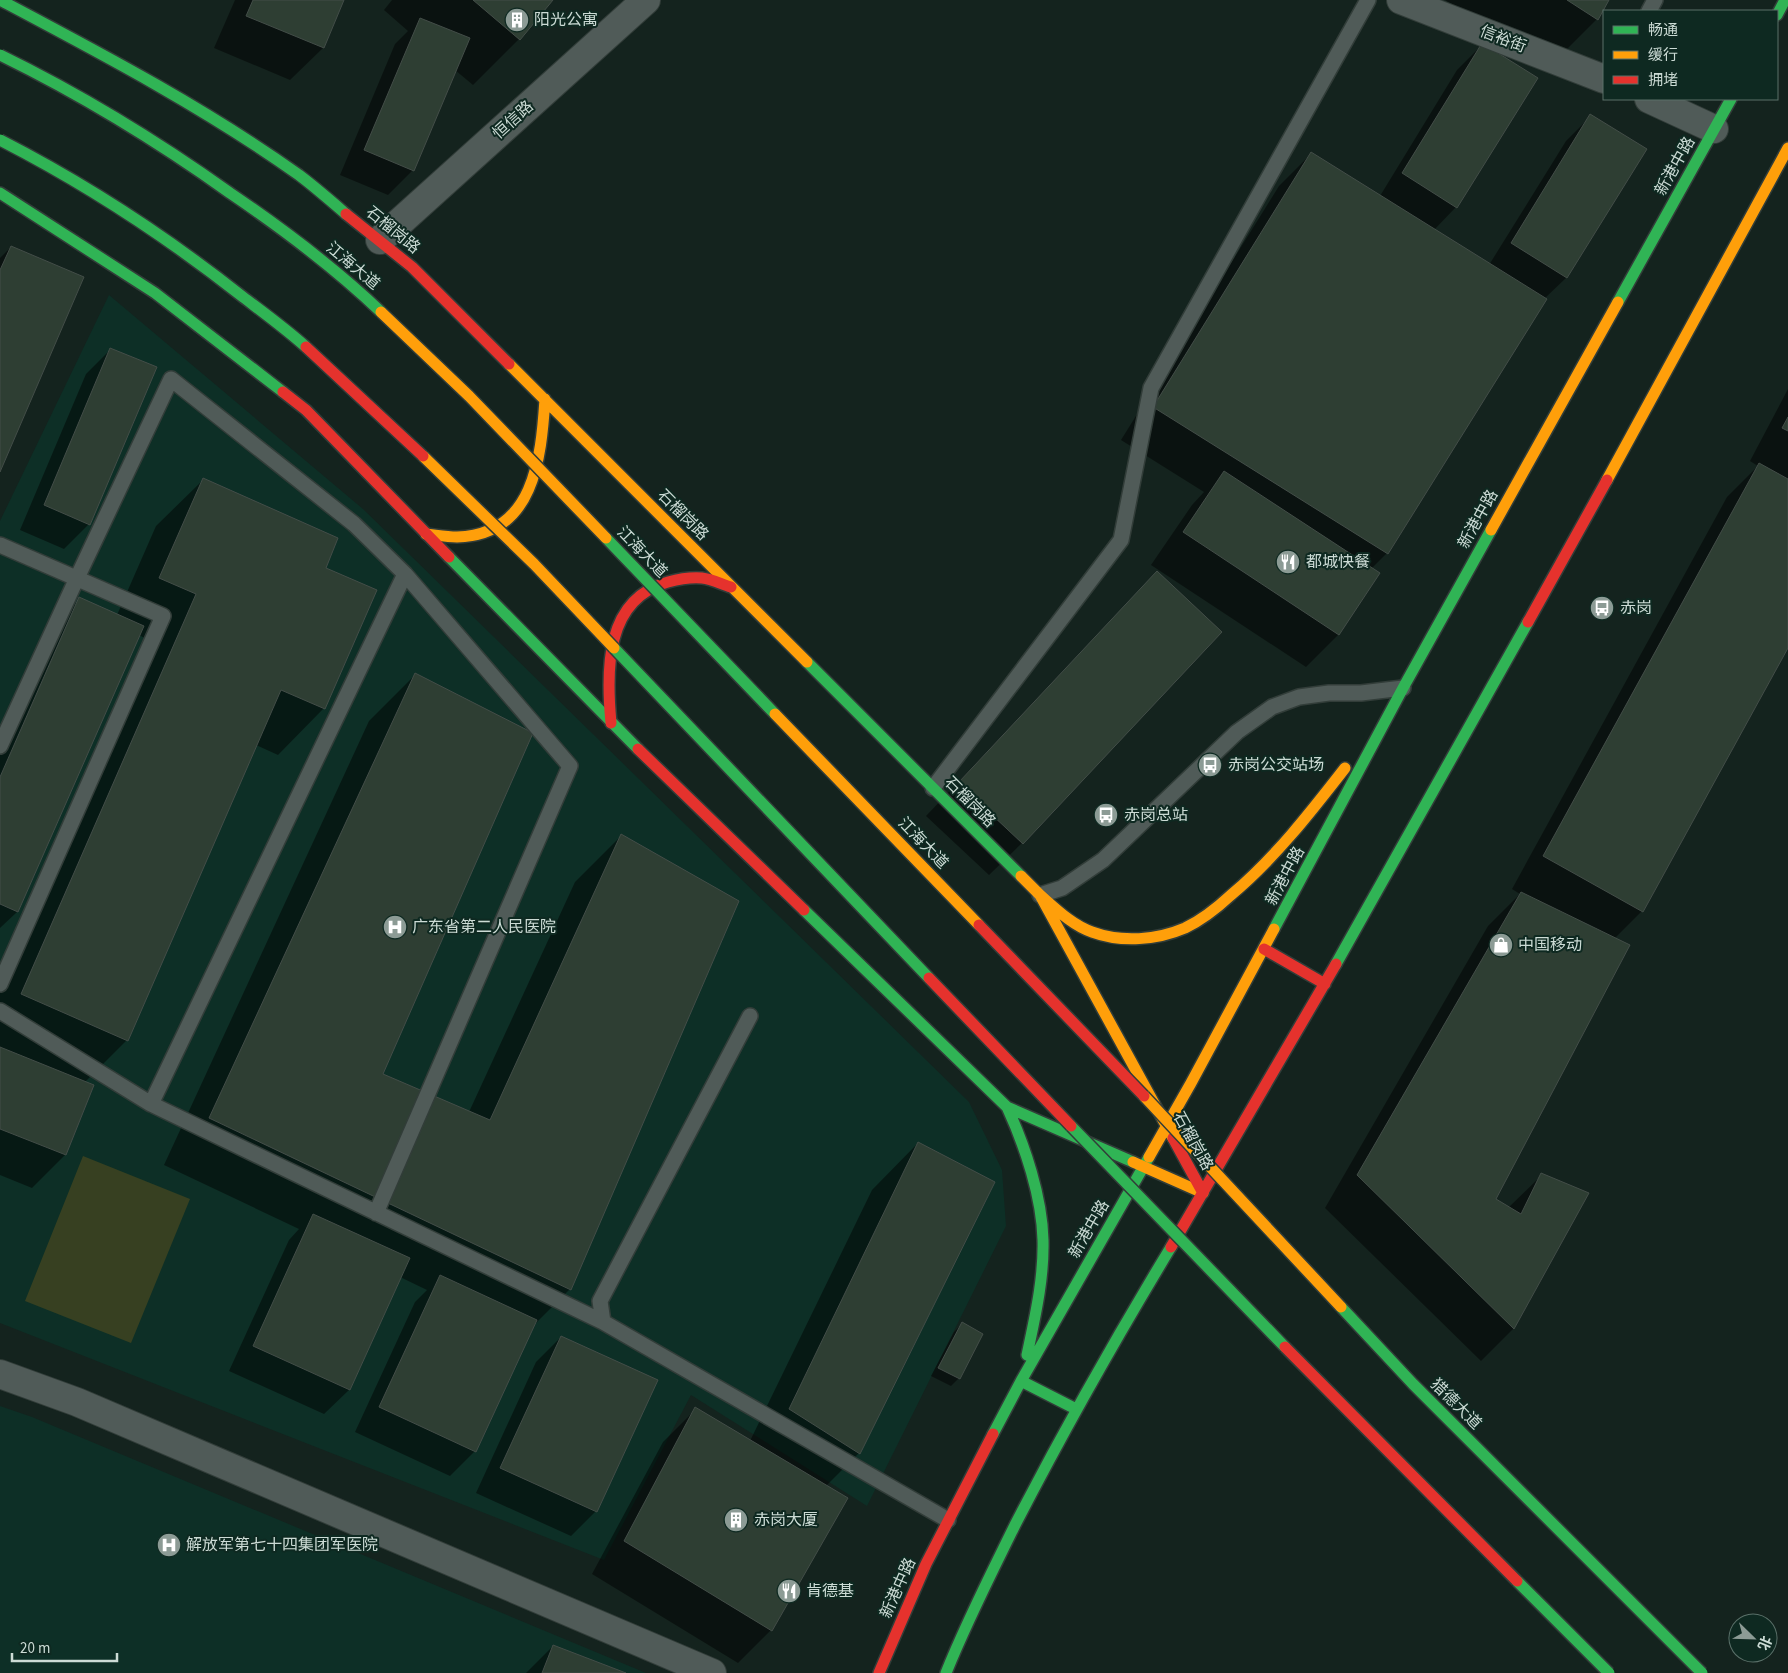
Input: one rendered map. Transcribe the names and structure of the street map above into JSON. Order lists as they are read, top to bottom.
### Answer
{
  "streets": {
    "main road": [
      "新港中路",
      "石榴岗路",
      "江海大道",
      "猎德大道"
    ],
    "street": ["信裕街", "恒信路"]
  },
  "crossings": [
    ["恒信路", "石榴岗路"],
    ["新港中路", "石榴岗路"],
    ["江海大道", "猎德大道"]
  ],
  "places": {
    "building": ["阳光公寓", "赤岗大厦"],
    "restaurant": ["都城快餐", "肯德基"],
    "bus stop": ["赤岗", "赤岗公交站场", "赤岗总站"],
    "hospital": ["广东省第二人民医院", "解放军第七十四集团军医院"],
    "shop": ["中国移动"]
  },
  "legend": ["畅通", "缓行", "拥堵"],
  "scale_bar": "20 m",
  "north": "bottom right"
}
